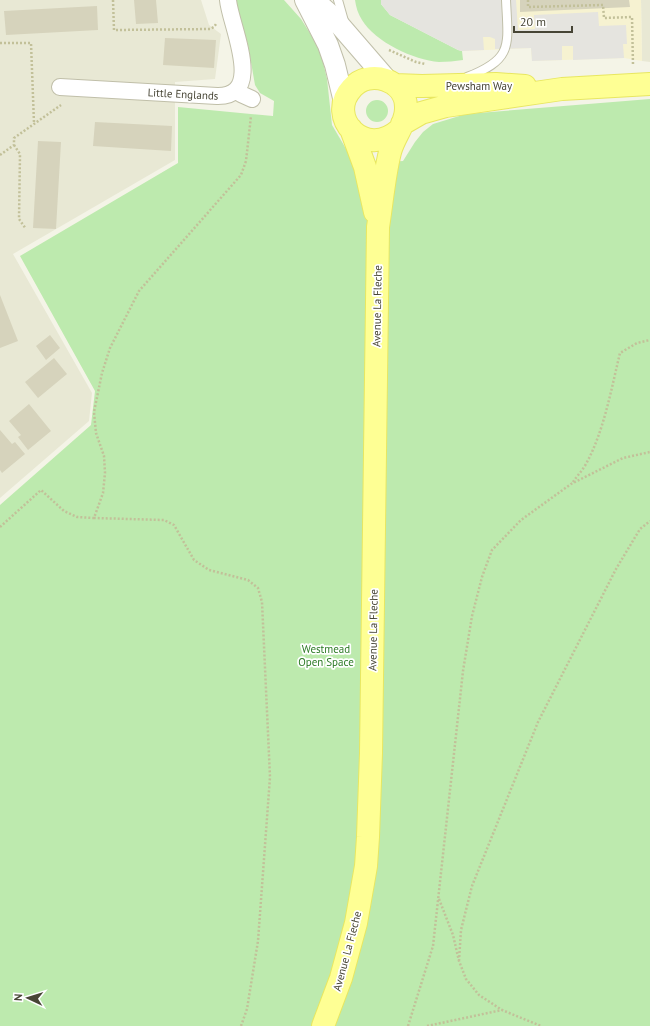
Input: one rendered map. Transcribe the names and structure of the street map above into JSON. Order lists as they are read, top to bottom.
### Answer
{
  "streets": {
    "main road": ["Pewsham Way", "Avenue La Fleche"],
    "street": ["Little Englands"]
  },
  "crossings": [
    ["Pewsham Way", "Avenue La Fleche"]
  ],
  "parks": ["Westmead Open Space"],
  "scale_bar": "20 m",
  "north": "left"
}
